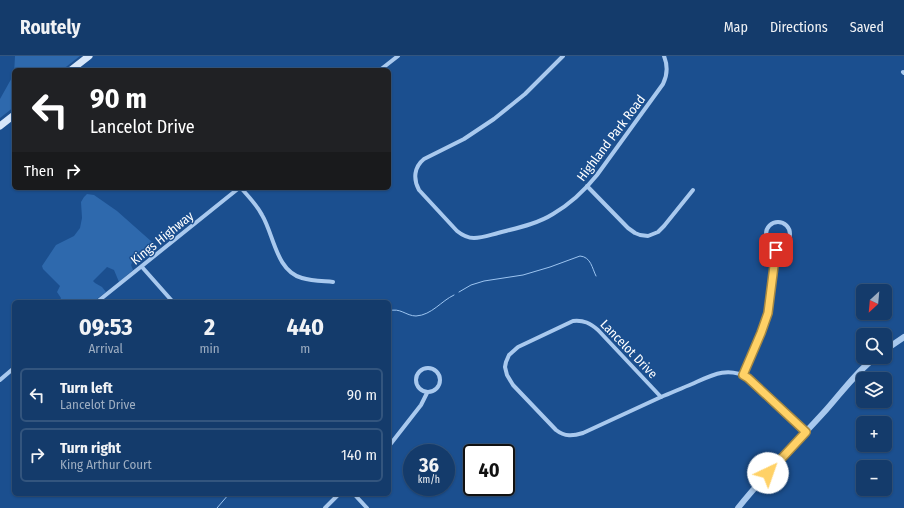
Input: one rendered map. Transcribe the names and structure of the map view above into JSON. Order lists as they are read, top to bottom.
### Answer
{
  "streets": {
    "street": ["Highland Park Road", "Kings Highway", "Lancelot Drive"]
  },
  "north": "bottom left",
  "page": {
    "header": "Routely",
    "nav": ["Map", "Directions", "Saved"],
    "turn": ["90 m", "Lancelot Drive"],
    "then": "Then",
    "map_buttons": ["+", "−"],
    "eta": [
      "09:53",
      "Arrival",
      "2",
      "min",
      "440",
      "m"
    ],
    "list": [
      {
        "name": "Turn left",
        "note": "Lancelot Drive",
        "value": "90 m"
      },
      {
        "name": "Turn right",
        "note": "King Arthur Court",
        "value": "140 m"
      }
    ],
    "speed": "36 km/h",
    "limit": "40"
  }
}
